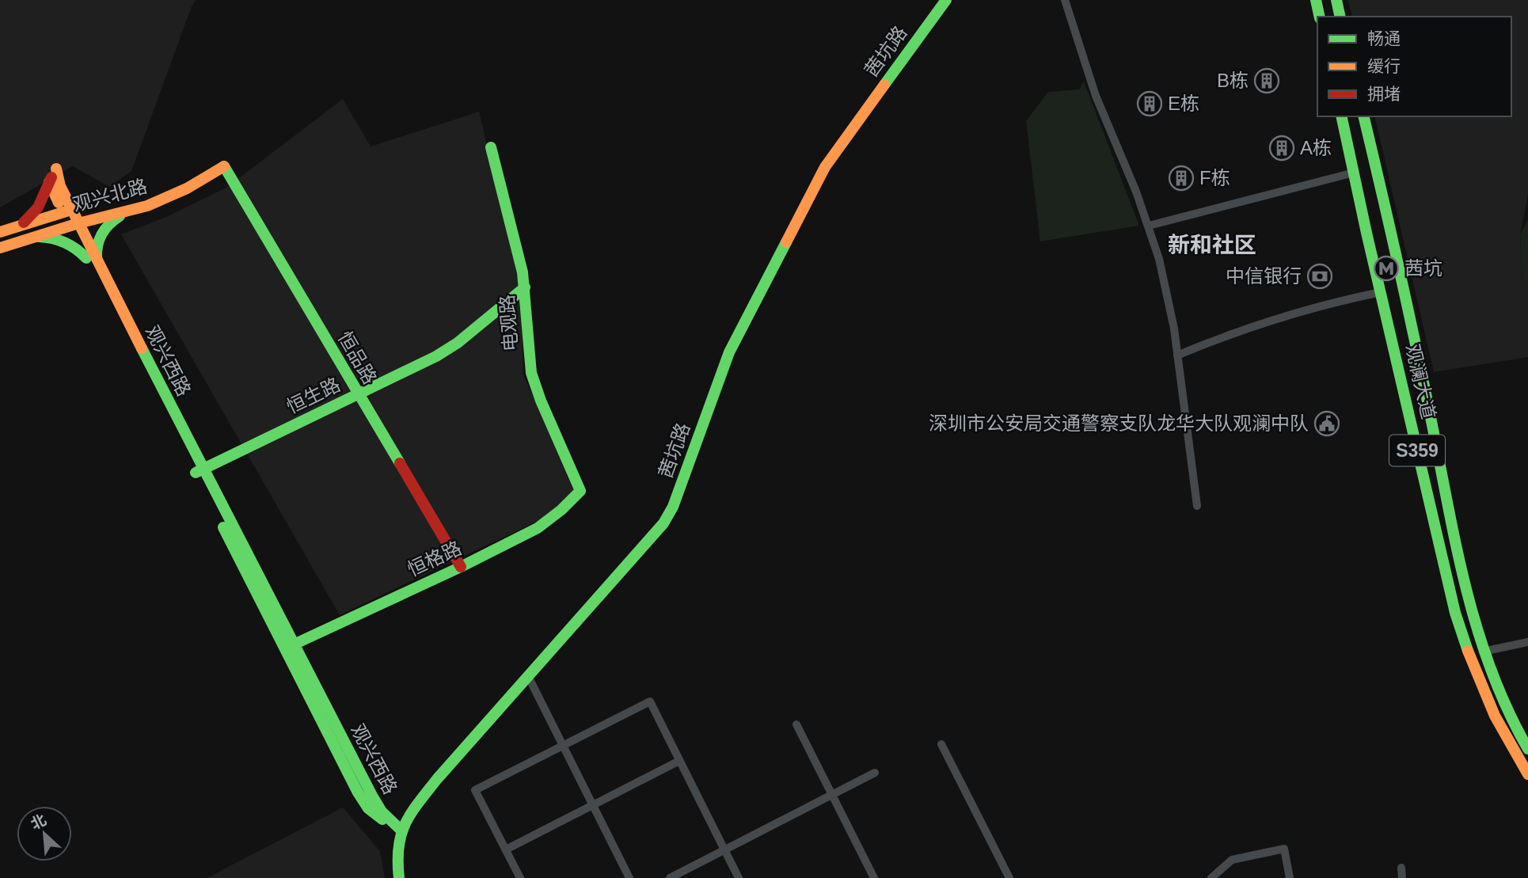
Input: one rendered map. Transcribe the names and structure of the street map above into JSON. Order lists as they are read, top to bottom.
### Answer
{
  "streets": {
    "main road": [
      "茜坑路",
      "观兴北路",
      "电观路",
      "恒品路",
      "观兴西路",
      "观澜大道",
      "恒生路",
      "S359",
      "恒格路"
    ]
  },
  "crossings": [
    ["茜坑路", "观兴西路"],
    ["观兴北路", "恒品路"],
    ["观兴北路", "观兴西路"],
    ["电观路", "恒生路"],
    ["电观路", "恒格路"],
    ["恒品路", "恒生路"],
    ["恒品路", "恒格路"],
    ["观兴西路", "恒生路"],
    ["观兴西路", "恒格路"]
  ],
  "districts": ["新和社区"],
  "places": {
    "building": [
      "B栋",
      "E栋",
      "A栋",
      "F栋"
    ],
    "metro station": ["茜坑"],
    "bank": ["中信银行"],
    "public building": ["深圳市公安局交通警察支队龙华大队观澜中队"]
  },
  "legend": ["畅通", "缓行", "拥堵"],
  "north": "top left"
}
